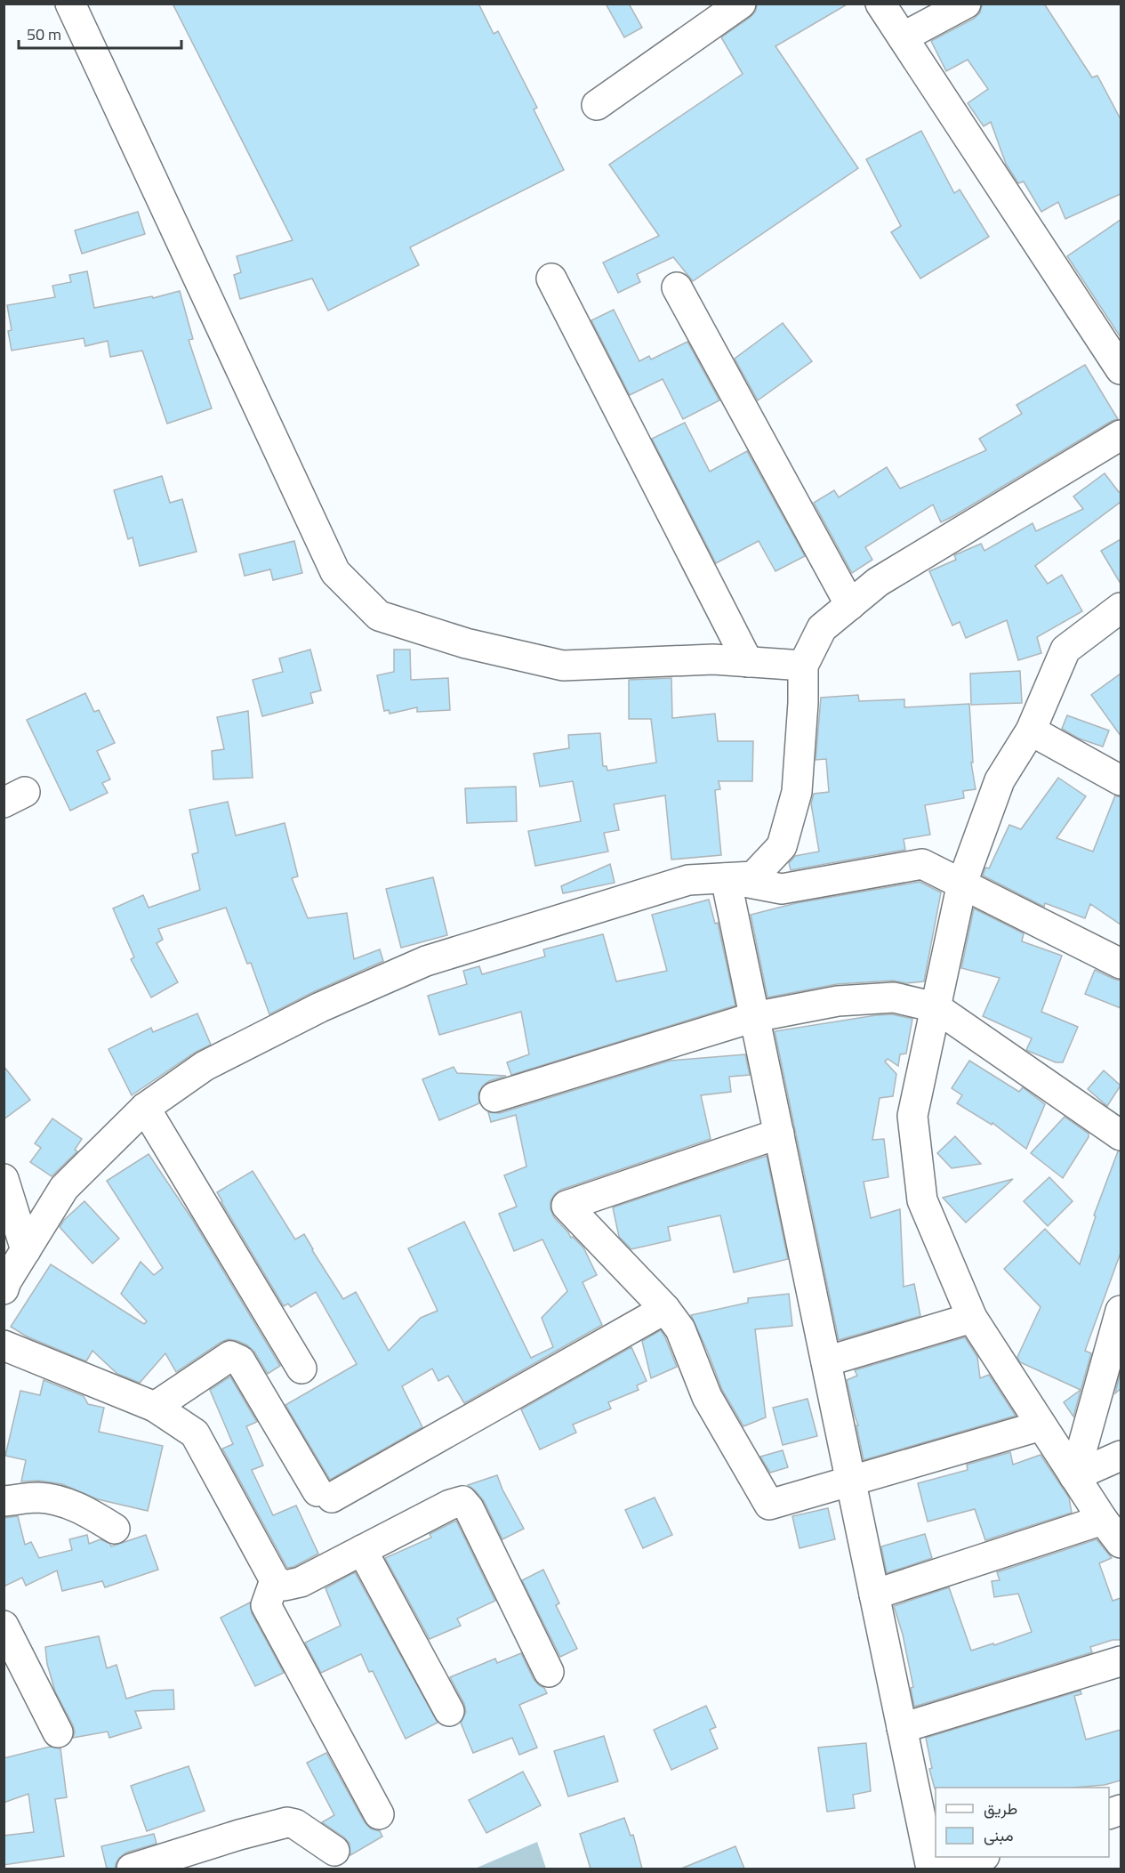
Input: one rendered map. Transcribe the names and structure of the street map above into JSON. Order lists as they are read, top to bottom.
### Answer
{
  "legend": ["طريق", "مبنى"],
  "scale_bar": "50 m"
}
